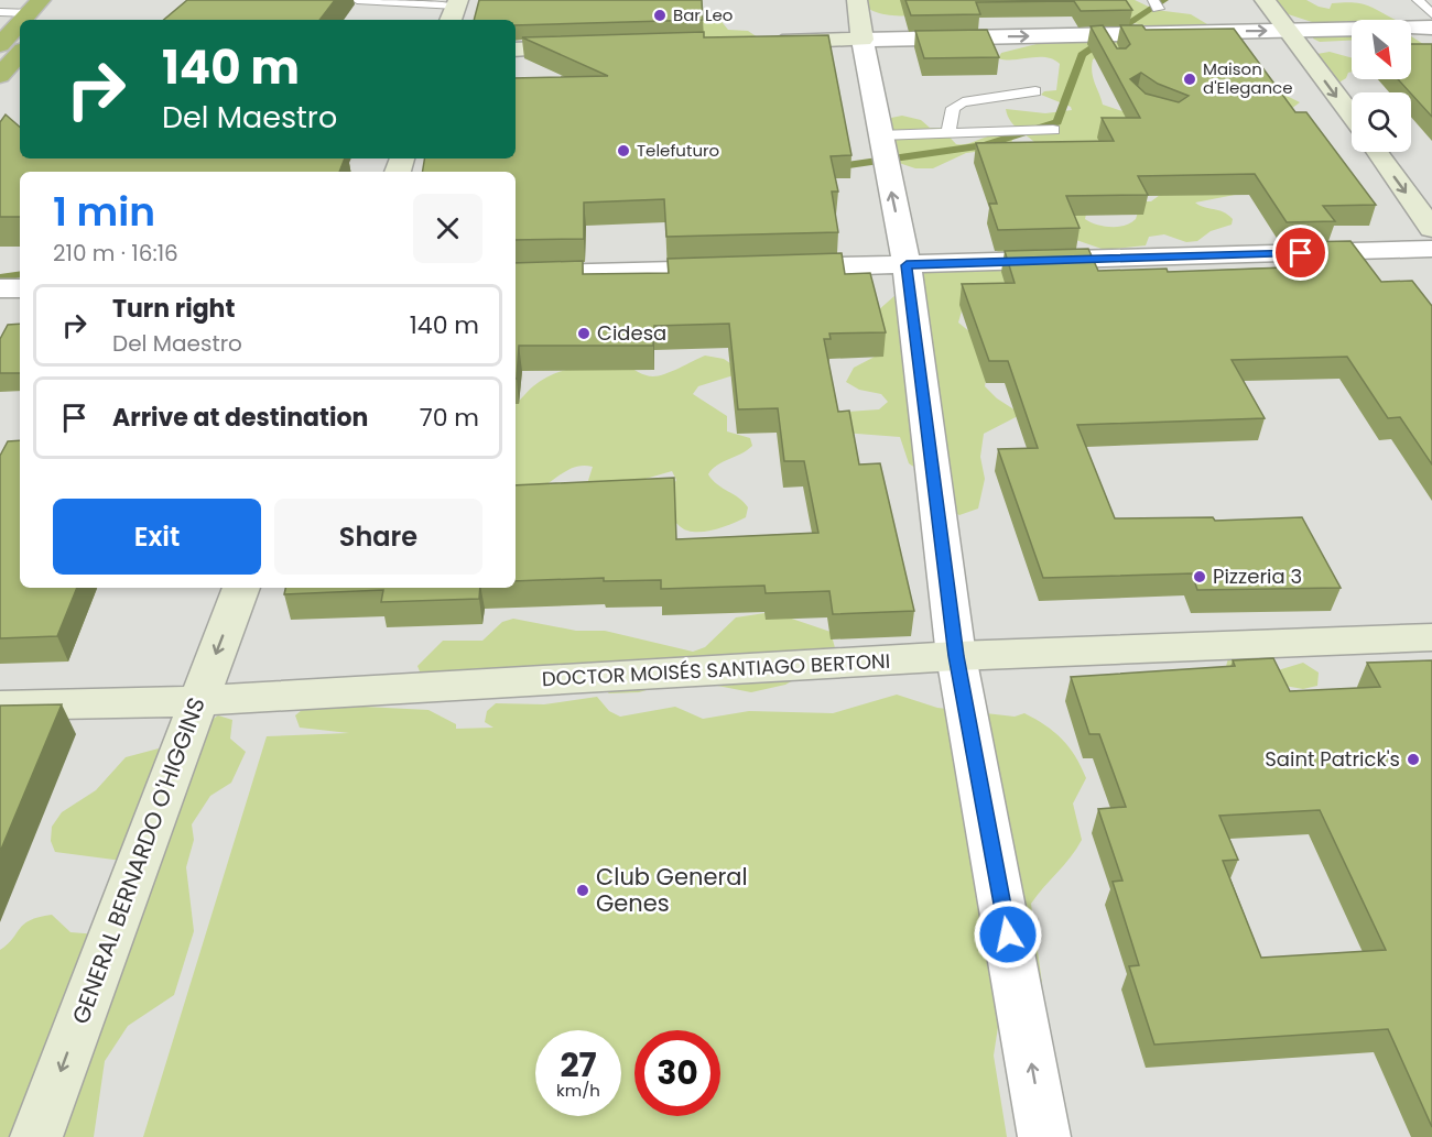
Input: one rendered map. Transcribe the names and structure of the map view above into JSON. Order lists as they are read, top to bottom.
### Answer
{
  "streets": {
    "street": ["DOCTOR MOISÉS SANTIAGO BERTONI", "GENERAL BERNARDO O'HIGGINS"]
  },
  "crossings": [
    ["DOCTOR MOISÉS SANTIAGO BERTONI", "GENERAL BERNARDO O'HIGGINS"]
  ],
  "one_way": ["GENERAL BERNARDO O'HIGGINS"],
  "places": [
    "Bar Leo",
    "Maison d'Elegance",
    "Telefuturo",
    "Cidesa",
    "Pizzeria 3",
    "Saint Patrick's",
    "Club General Genes"
  ],
  "north": "bottom right",
  "page": {
    "turn": ["140 m", "Del Maestro"],
    "heading": ["1 min", "210 m · 16:16"],
    "list": [
      {
        "name": "Turn right",
        "note": "Del Maestro",
        "value": "140 m"
      },
      {
        "name": "Arrive at destination",
        "value": "70 m"
      }
    ],
    "buttons": ["Exit", "Share"],
    "speed": "27 km/h",
    "limit": "30"
  }
}
